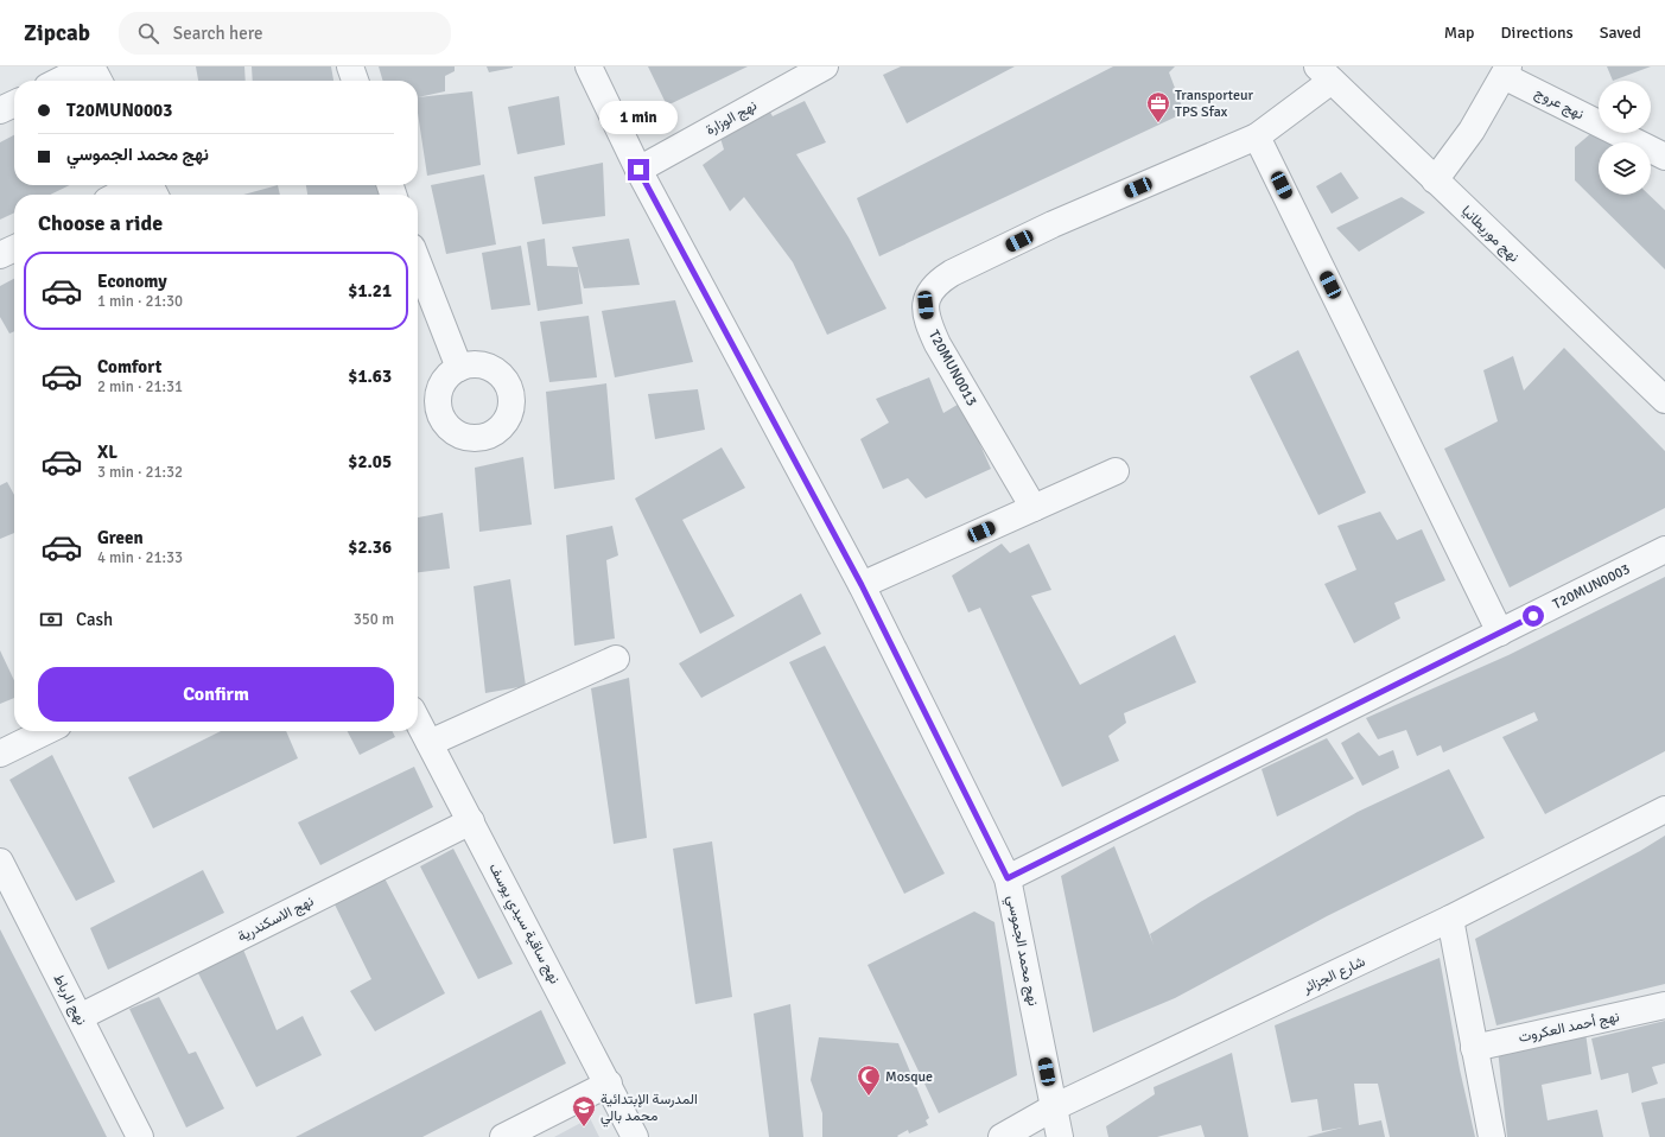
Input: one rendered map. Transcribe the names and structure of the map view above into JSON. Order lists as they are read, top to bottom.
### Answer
{
  "streets": {
    "street": [
      "نهج عروج",
      "نهج الوزارة",
      "نهج موريطانيا",
      "T20MUN0013",
      "T20MUN0003",
      "نهج الاسكندرية",
      "نهج ساقية سيدي يوسف",
      "نهج محمد الجموسي",
      "شارع الجزائر",
      "نهج الرباط",
      "نهج أحمد العكروت"
    ]
  },
  "crossings": [
    ["نهج الوزارة", "نهج محمد الجموسي"],
    ["نهج موريطانيا", "T20MUN0013"],
    ["T20MUN0003", "نهج محمد الجموسي"],
    ["نهج الاسكندرية", "نهج ساقية سيدي يوسف"],
    ["نهج الاسكندرية", "نهج الرباط"],
    ["نهج محمد الجموسي", "شارع الجزائر"]
  ],
  "places": {
    "office": ["Transporteur TPS Sfax"],
    "mosque": ["Mosque"],
    "school or university": ["المدرسة الإبتدائية محمد بالي"]
  },
  "page": {
    "header": "Zipcab",
    "search": "Search here",
    "nav": ["Map", "Directions", "Saved"],
    "banner": ["T20MUN0003", "نهج محمد الجموسي"],
    "bubble": "1 min",
    "heading": "Choose a ride",
    "list": [
      {
        "name": "Economy",
        "note": "1 min · 21:30",
        "value": "$1.21"
      },
      {
        "name": "Comfort",
        "note": "2 min · 21:31",
        "value": "$1.63"
      },
      {
        "name": "XL",
        "note": "3 min · 21:32",
        "value": "$2.05"
      },
      {
        "name": "Green",
        "note": "4 min · 21:33",
        "value": "$2.36"
      }
    ],
    "pay": ["Cash", "350 m"],
    "buttons": "Confirm"
  }
}
